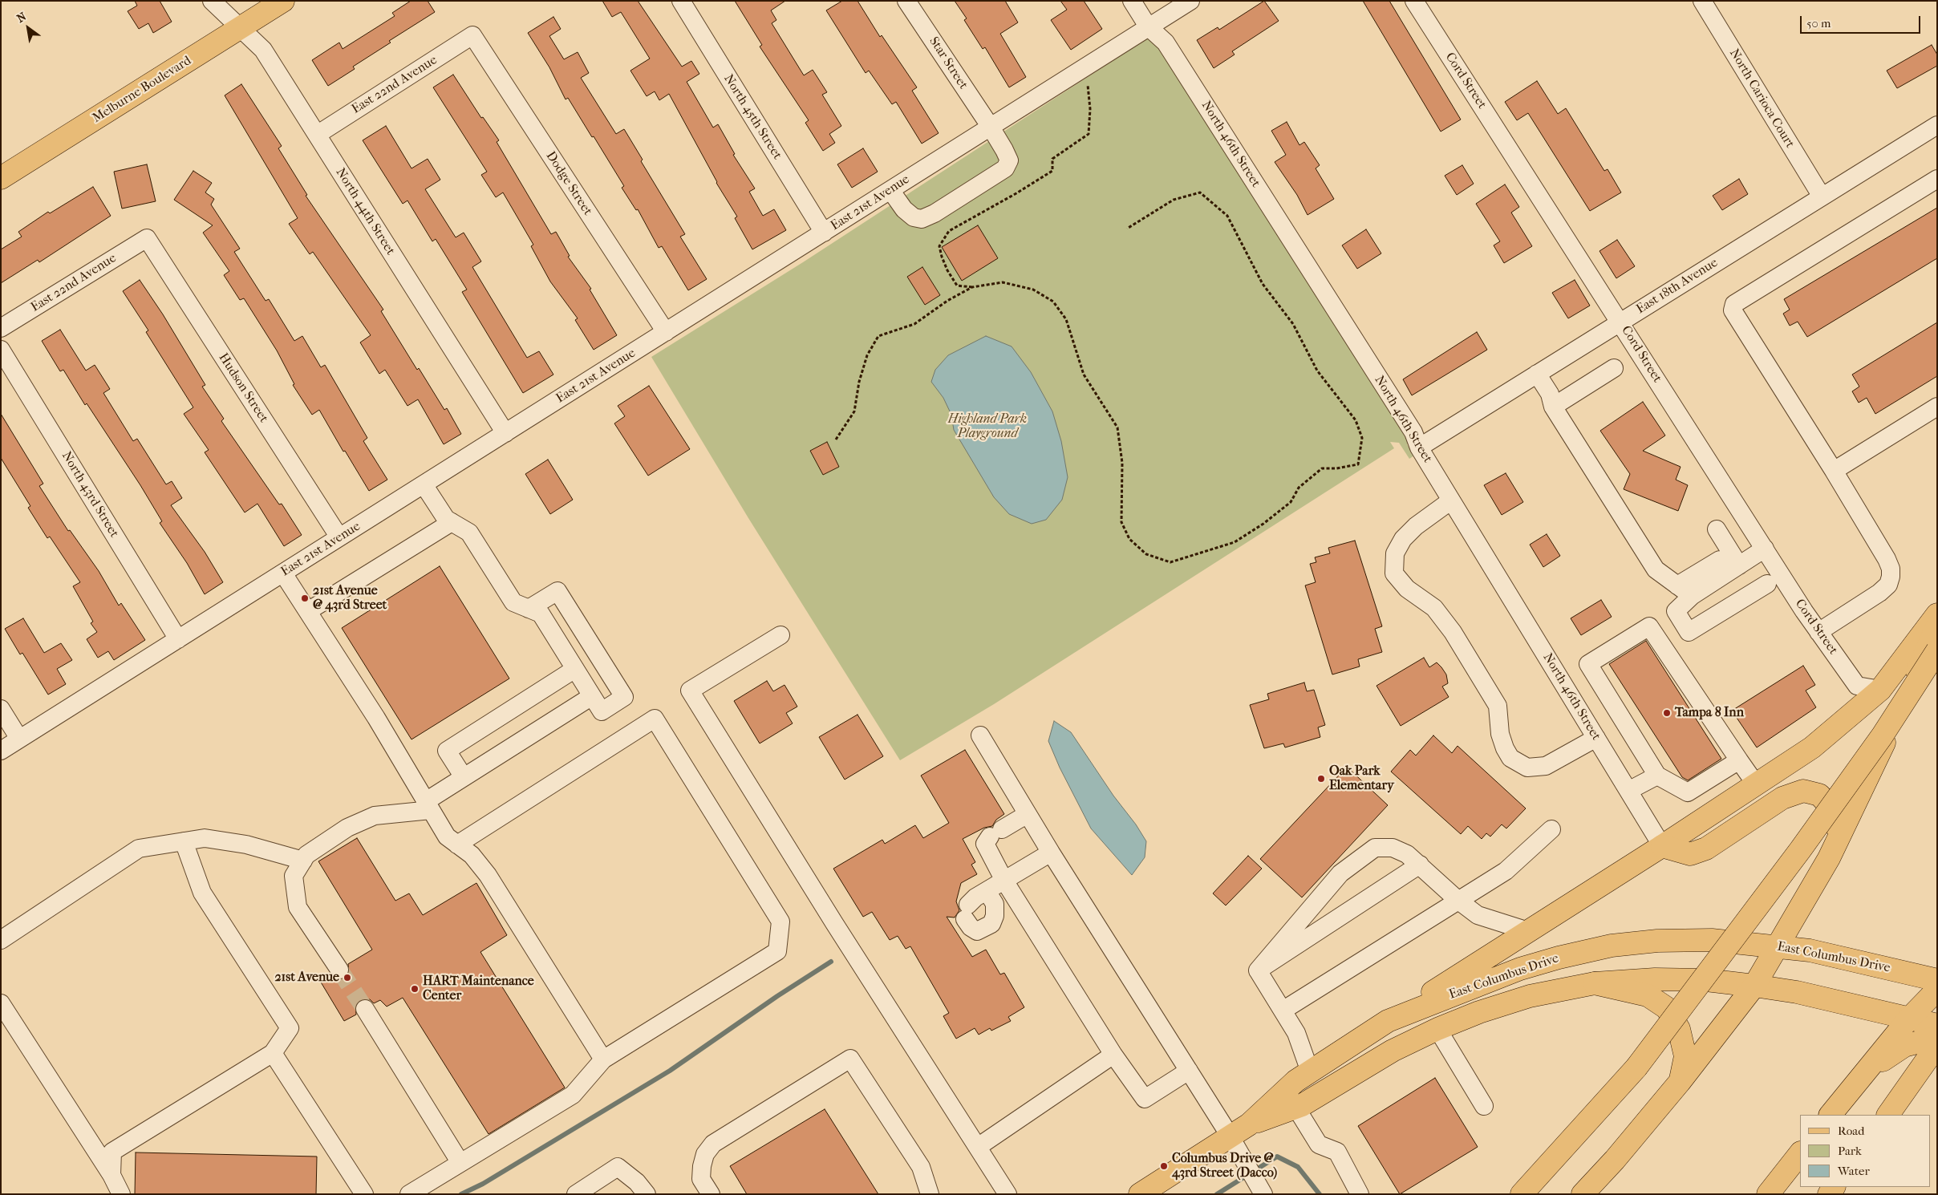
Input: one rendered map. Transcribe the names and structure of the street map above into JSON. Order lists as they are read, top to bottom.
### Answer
{
  "streets": {
    "main road": ["Melburne Boulevard", "East Columbus Drive"],
    "street": [
      "Star Street",
      "Cord Street",
      "East 22nd Avenue",
      "North Carioca Court",
      "North 45th Street",
      "North 46th Street",
      "Dodge Street",
      "East 21st Avenue",
      "North 44th Street",
      "East 18th Avenue",
      "Hudson Street",
      "North 43rd Street"
    ]
  },
  "crossings": [
    ["Star Street", "East 21st Avenue"],
    ["Cord Street", "East 18th Avenue"],
    ["East 22nd Avenue", "Dodge Street"],
    ["East 22nd Avenue", "North 44th Street"],
    ["East 22nd Avenue", "Hudson Street"],
    ["Melburne Boulevard", "North 44th Street"],
    ["North Carioca Court", "East 18th Avenue"],
    ["North 45th Street", "East 21st Avenue"],
    ["North 46th Street", "East 21st Avenue"],
    ["North 46th Street", "East 18th Avenue"],
    ["Dodge Street", "East 21st Avenue"],
    ["East 21st Avenue", "North 44th Street"],
    ["East 21st Avenue", "Hudson Street"],
    ["East 21st Avenue", "North 43rd Street"]
  ],
  "parks": ["Highland Park Playground"],
  "places": [
    "21st Avenue @ 43rd Street",
    "Tampa 8 Inn",
    "Oak Park Elementary",
    "21st Avenue",
    "HART Maintenance Center",
    "Columbus Drive @ 43rd Street (Dacco)"
  ],
  "legend": ["Road", "Park", "Water"],
  "scale_bar": "50 m",
  "north": "top left"
}
